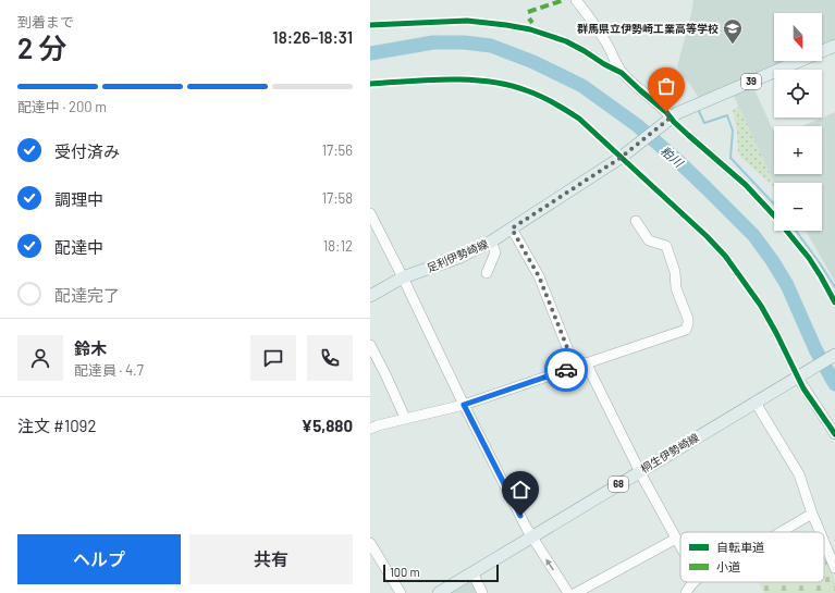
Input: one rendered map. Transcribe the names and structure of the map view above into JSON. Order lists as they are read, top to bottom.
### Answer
{
  "streets": {
    "main road": [
      "39",
      "足利伊勢崎線",
      "桐生伊勢崎線",
      "68"
    ]
  },
  "water": ["粕川"],
  "places": {
    "school or university": ["群馬県立伊勢崎工業高等学校"]
  },
  "legend": ["自転車道", "小道"],
  "scale_bar": "100 m",
  "north": "bottom",
  "page": {
    "heading": ["2 分", "到着まで", "18:26–18:31"],
    "panel": [
      "鈴木",
      "配達員 · 4.7",
      "注文 #1092",
      "¥5,880"
    ],
    "map_buttons": ["+", "−"],
    "bar": "配達中 · 200 m",
    "list": [
      ["受付済み", "17:56"],
      ["調理中", "17:58"],
      ["配達中", "18:12"],
      "配達完了"
    ],
    "buttons": ["ヘルプ", "共有"],
    "scale": "100 m"
  }
}
